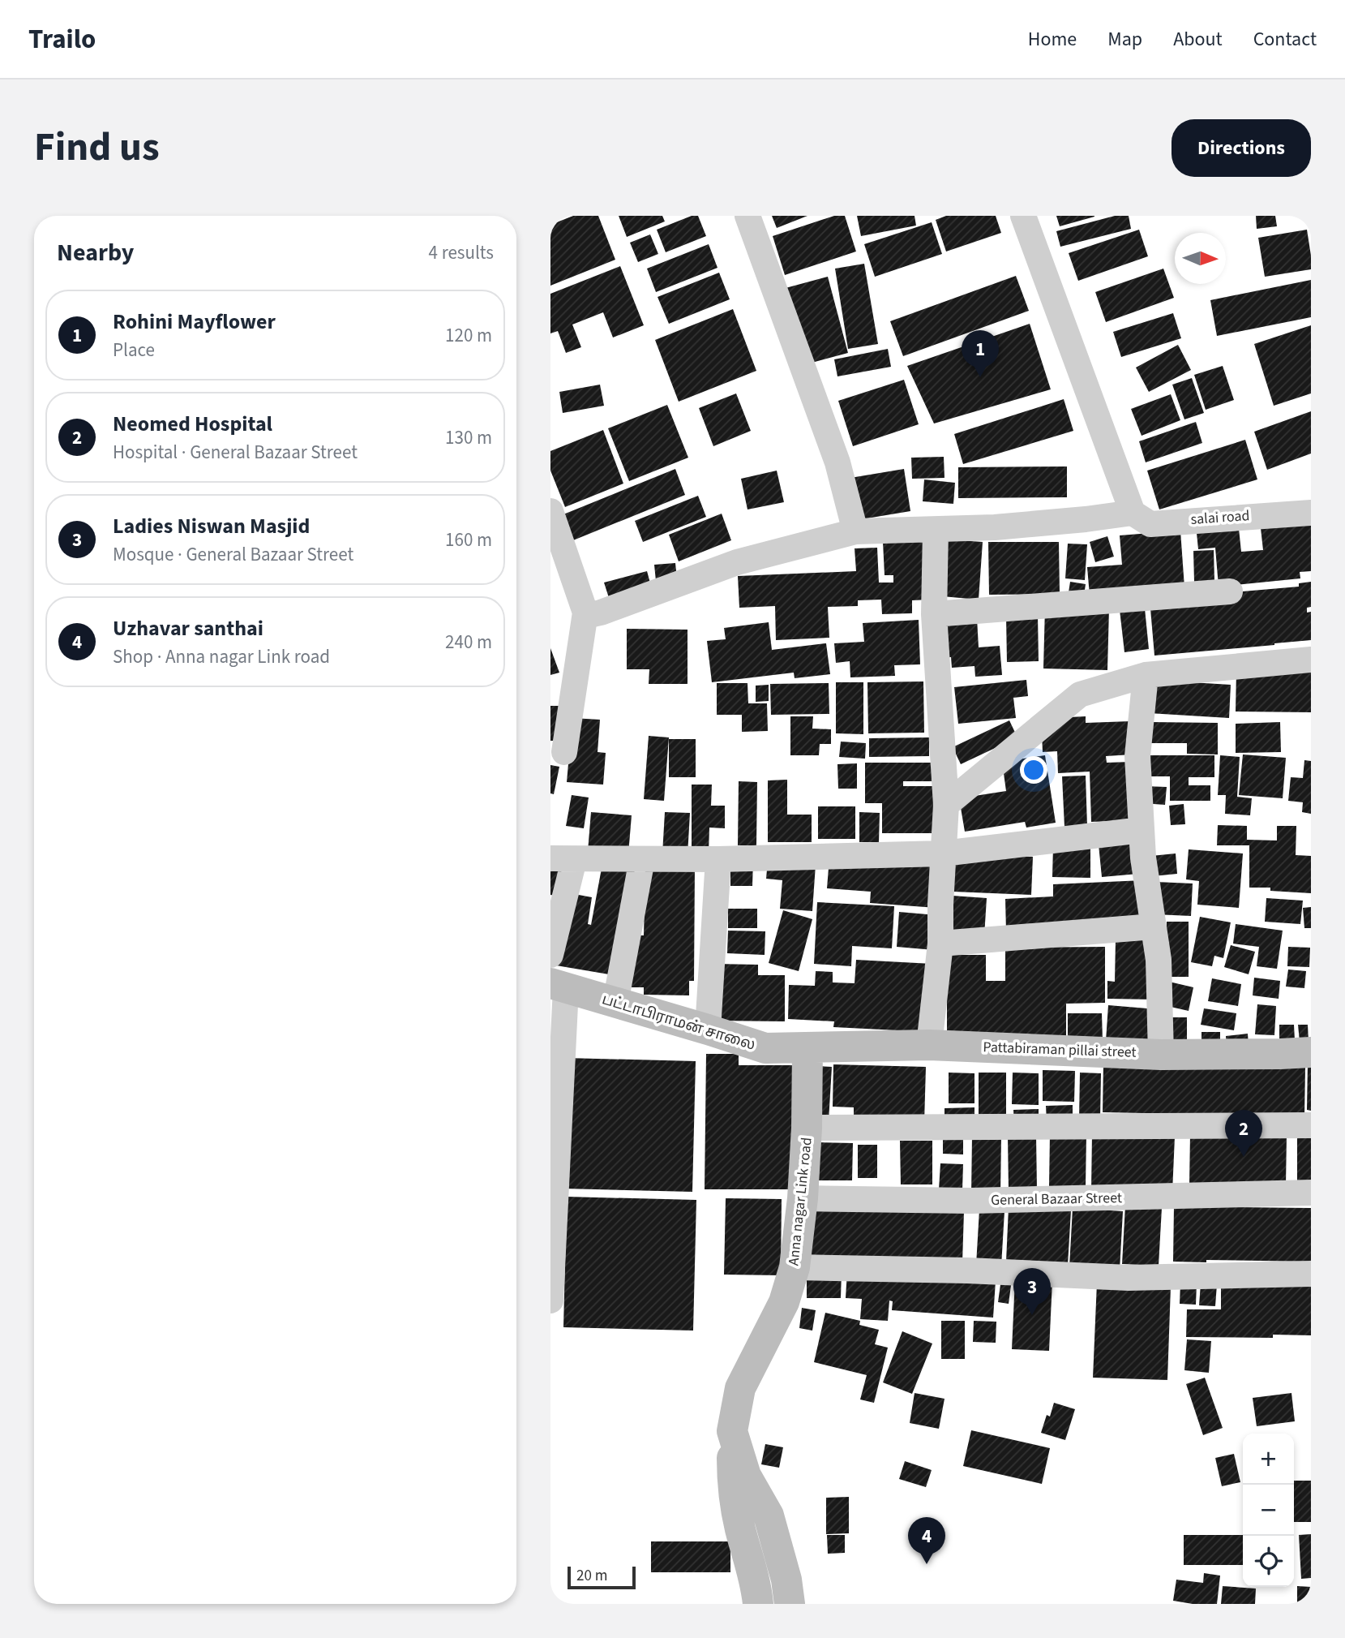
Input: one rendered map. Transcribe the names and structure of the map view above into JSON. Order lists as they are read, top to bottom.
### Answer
{
  "streets": {
    "street": [
      "salai road",
      "பட்டாபிராமன் சாலை",
      "Pattabiraman pillai street",
      "General Bazaar Street",
      "Anna nagar Link road"
    ]
  },
  "crossings": [
    ["பட்டாபிராமன் சாலை", "Pattabiraman pillai street"],
    ["பட்டாபிராமன் சாலை", "Anna nagar Link road"],
    ["Pattabiraman pillai street", "Anna nagar Link road"],
    ["General Bazaar Street", "Anna nagar Link road"]
  ],
  "scale_bar": "20 m",
  "north": "right",
  "page": {
    "header": "Trailo",
    "nav": [
      "Home",
      "Map",
      "About",
      "Contact"
    ],
    "title": "Find us",
    "buttons": "Directions",
    "heading": ["Nearby", "4 results"],
    "list": [
      {
        "mark": "1",
        "name": "Rohini Mayflower",
        "note": "Place",
        "value": "120 m"
      },
      {
        "mark": "2",
        "name": "Neomed Hospital",
        "note": "Hospital · General Bazaar Street",
        "value": "130 m"
      },
      {
        "mark": "3",
        "name": "Ladies Niswan Masjid",
        "note": "Mosque · General Bazaar Street",
        "value": "160 m"
      },
      {
        "mark": "4",
        "name": "Uzhavar santhai",
        "note": "Shop · Anna nagar Link road",
        "value": "240 m"
      }
    ],
    "pins": [
      "1",
      "2",
      "3",
      "4"
    ],
    "map_buttons": ["+", "−"],
    "scale": "20 m"
  }
}
